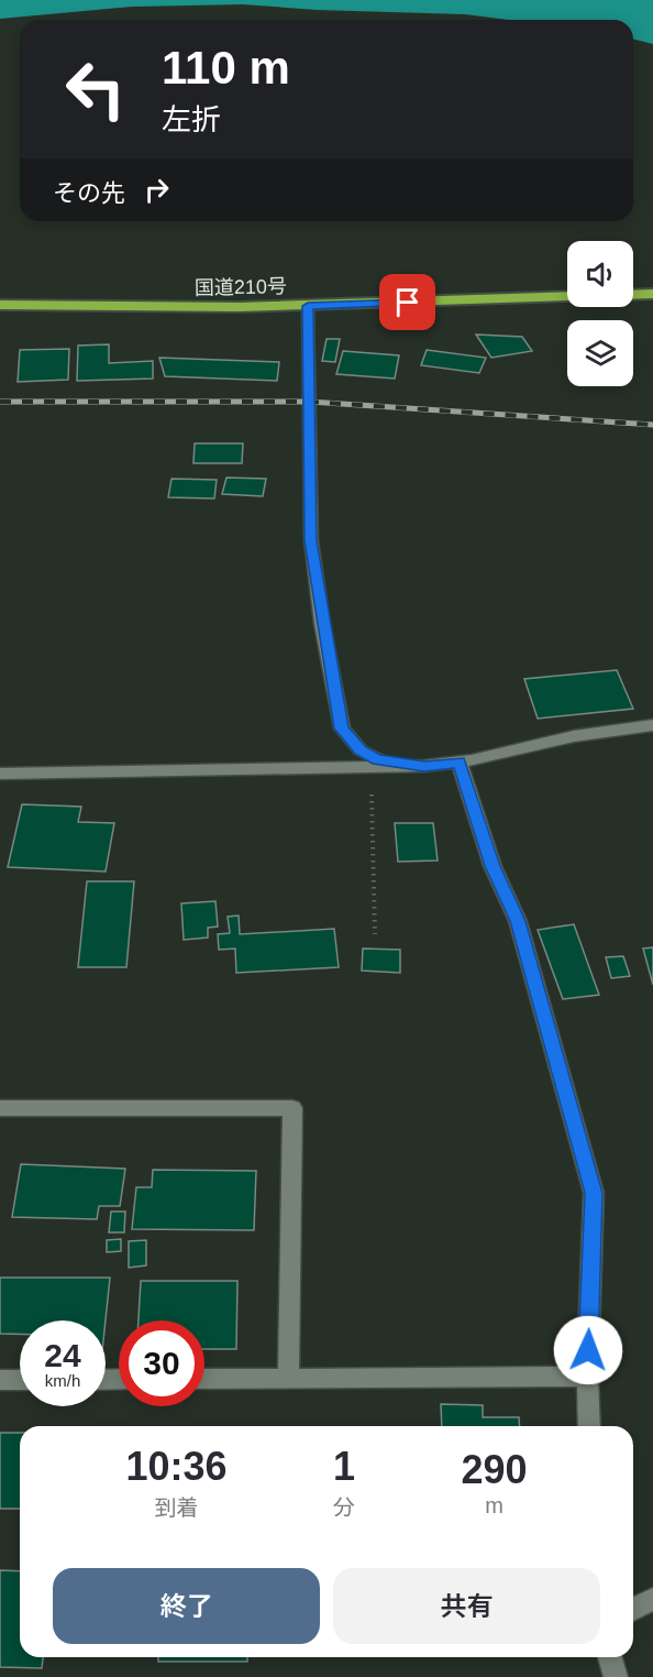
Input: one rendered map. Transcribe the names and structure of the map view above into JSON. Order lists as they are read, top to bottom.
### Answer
{
  "streets": {
    "highway": ["国道210号"]
  },
  "page": {
    "turn": ["110 m", "左折"],
    "then": "その先",
    "speed": "24 km/h",
    "limit": "30",
    "eta": [
      "10:36",
      "到着",
      "1",
      "分",
      "290",
      "m"
    ],
    "buttons": ["終了", "共有"]
  }
}
